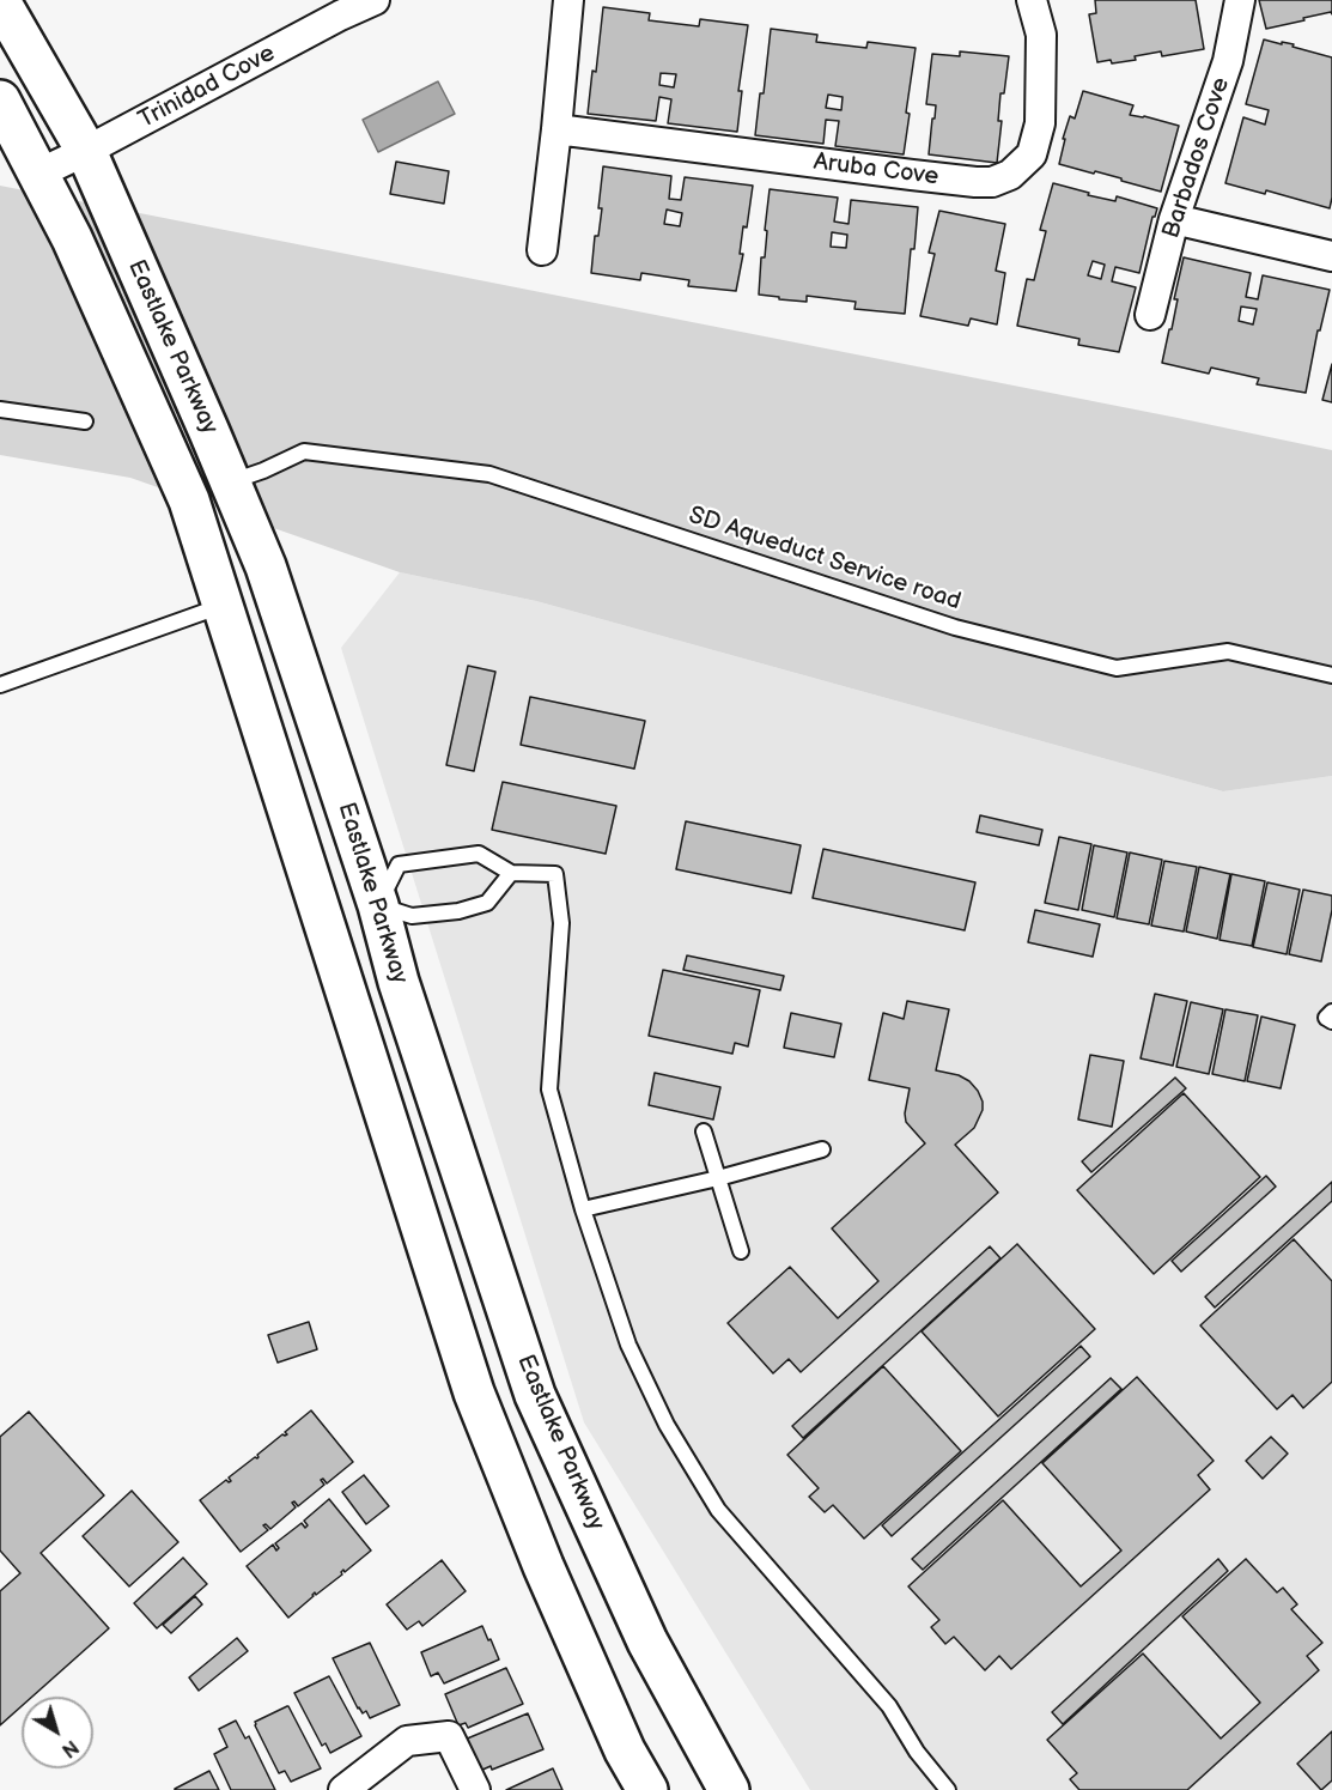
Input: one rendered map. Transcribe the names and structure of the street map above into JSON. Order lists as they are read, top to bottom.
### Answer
{
  "streets": {
    "main road": ["Eastlake Parkway"],
    "street": ["Trinidad Cove", "Barbados Cove", "Aruba Cove"],
    "lane": ["SD Aqueduct Service road"]
  },
  "crossings": [
    ["Trinidad Cove", "Eastlake Parkway"],
    ["Eastlake Parkway", "SD Aqueduct Service road"]
  ],
  "north": "bottom right"
}
